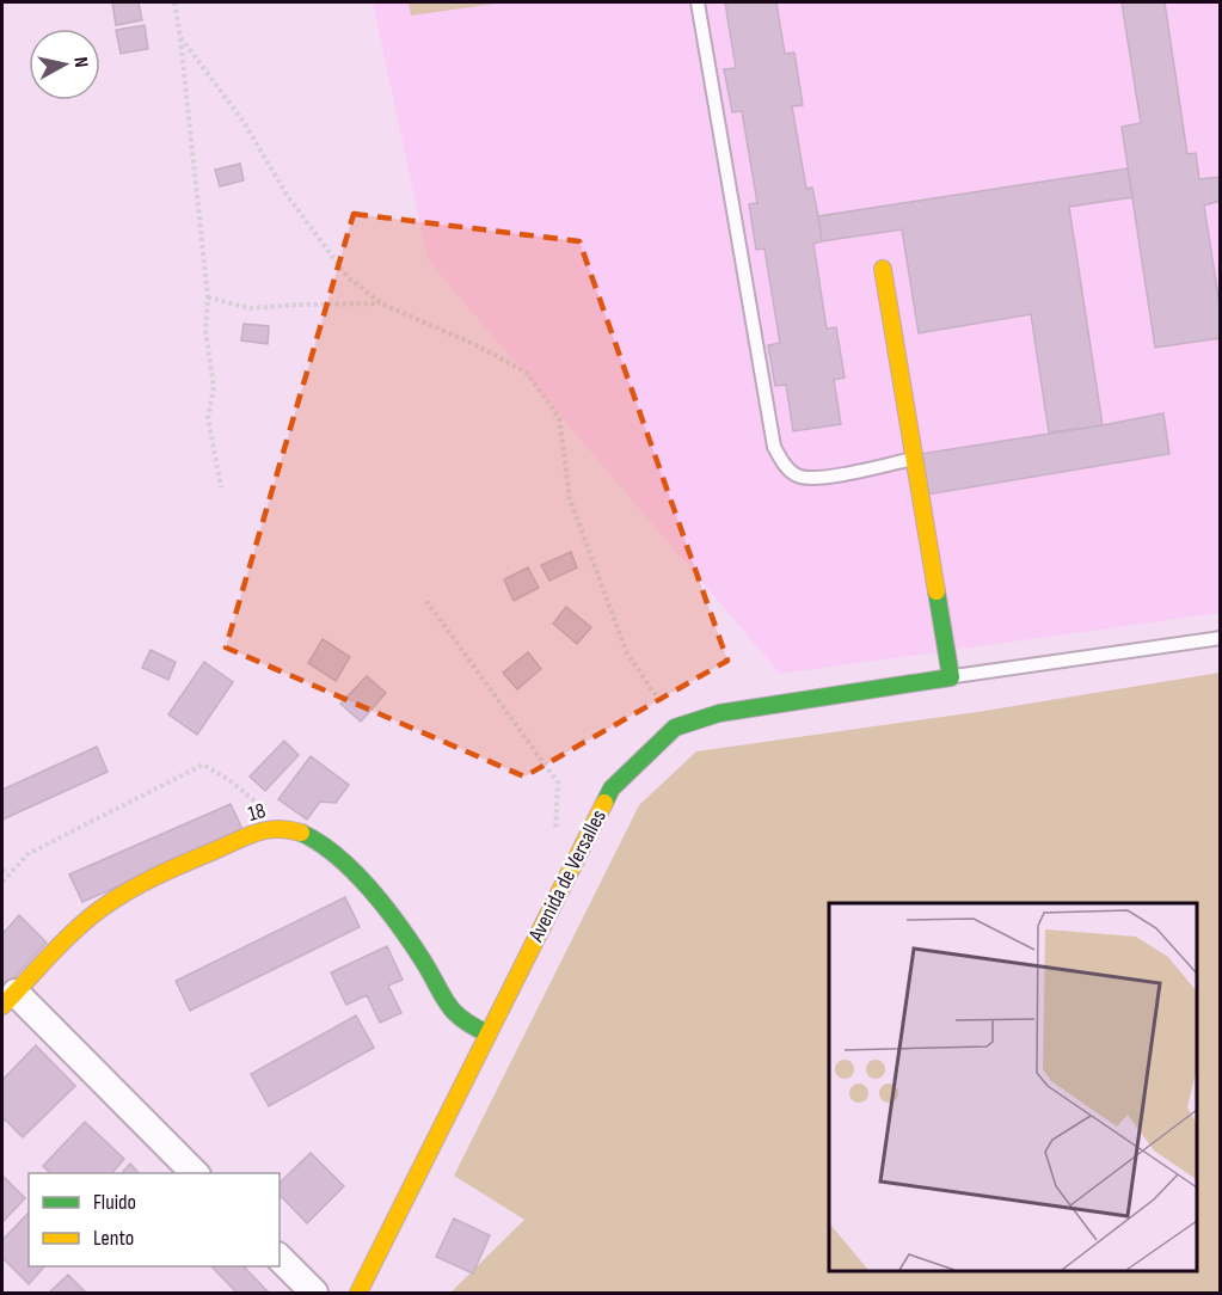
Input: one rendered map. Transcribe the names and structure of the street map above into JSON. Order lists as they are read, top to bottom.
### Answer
{
  "streets": {
    "street": ["18", "Avenida de Versalles"]
  },
  "crossings": [
    ["18", "Avenida de Versalles"]
  ],
  "legend": ["Fluido", "Lento"],
  "north": "right"
}
